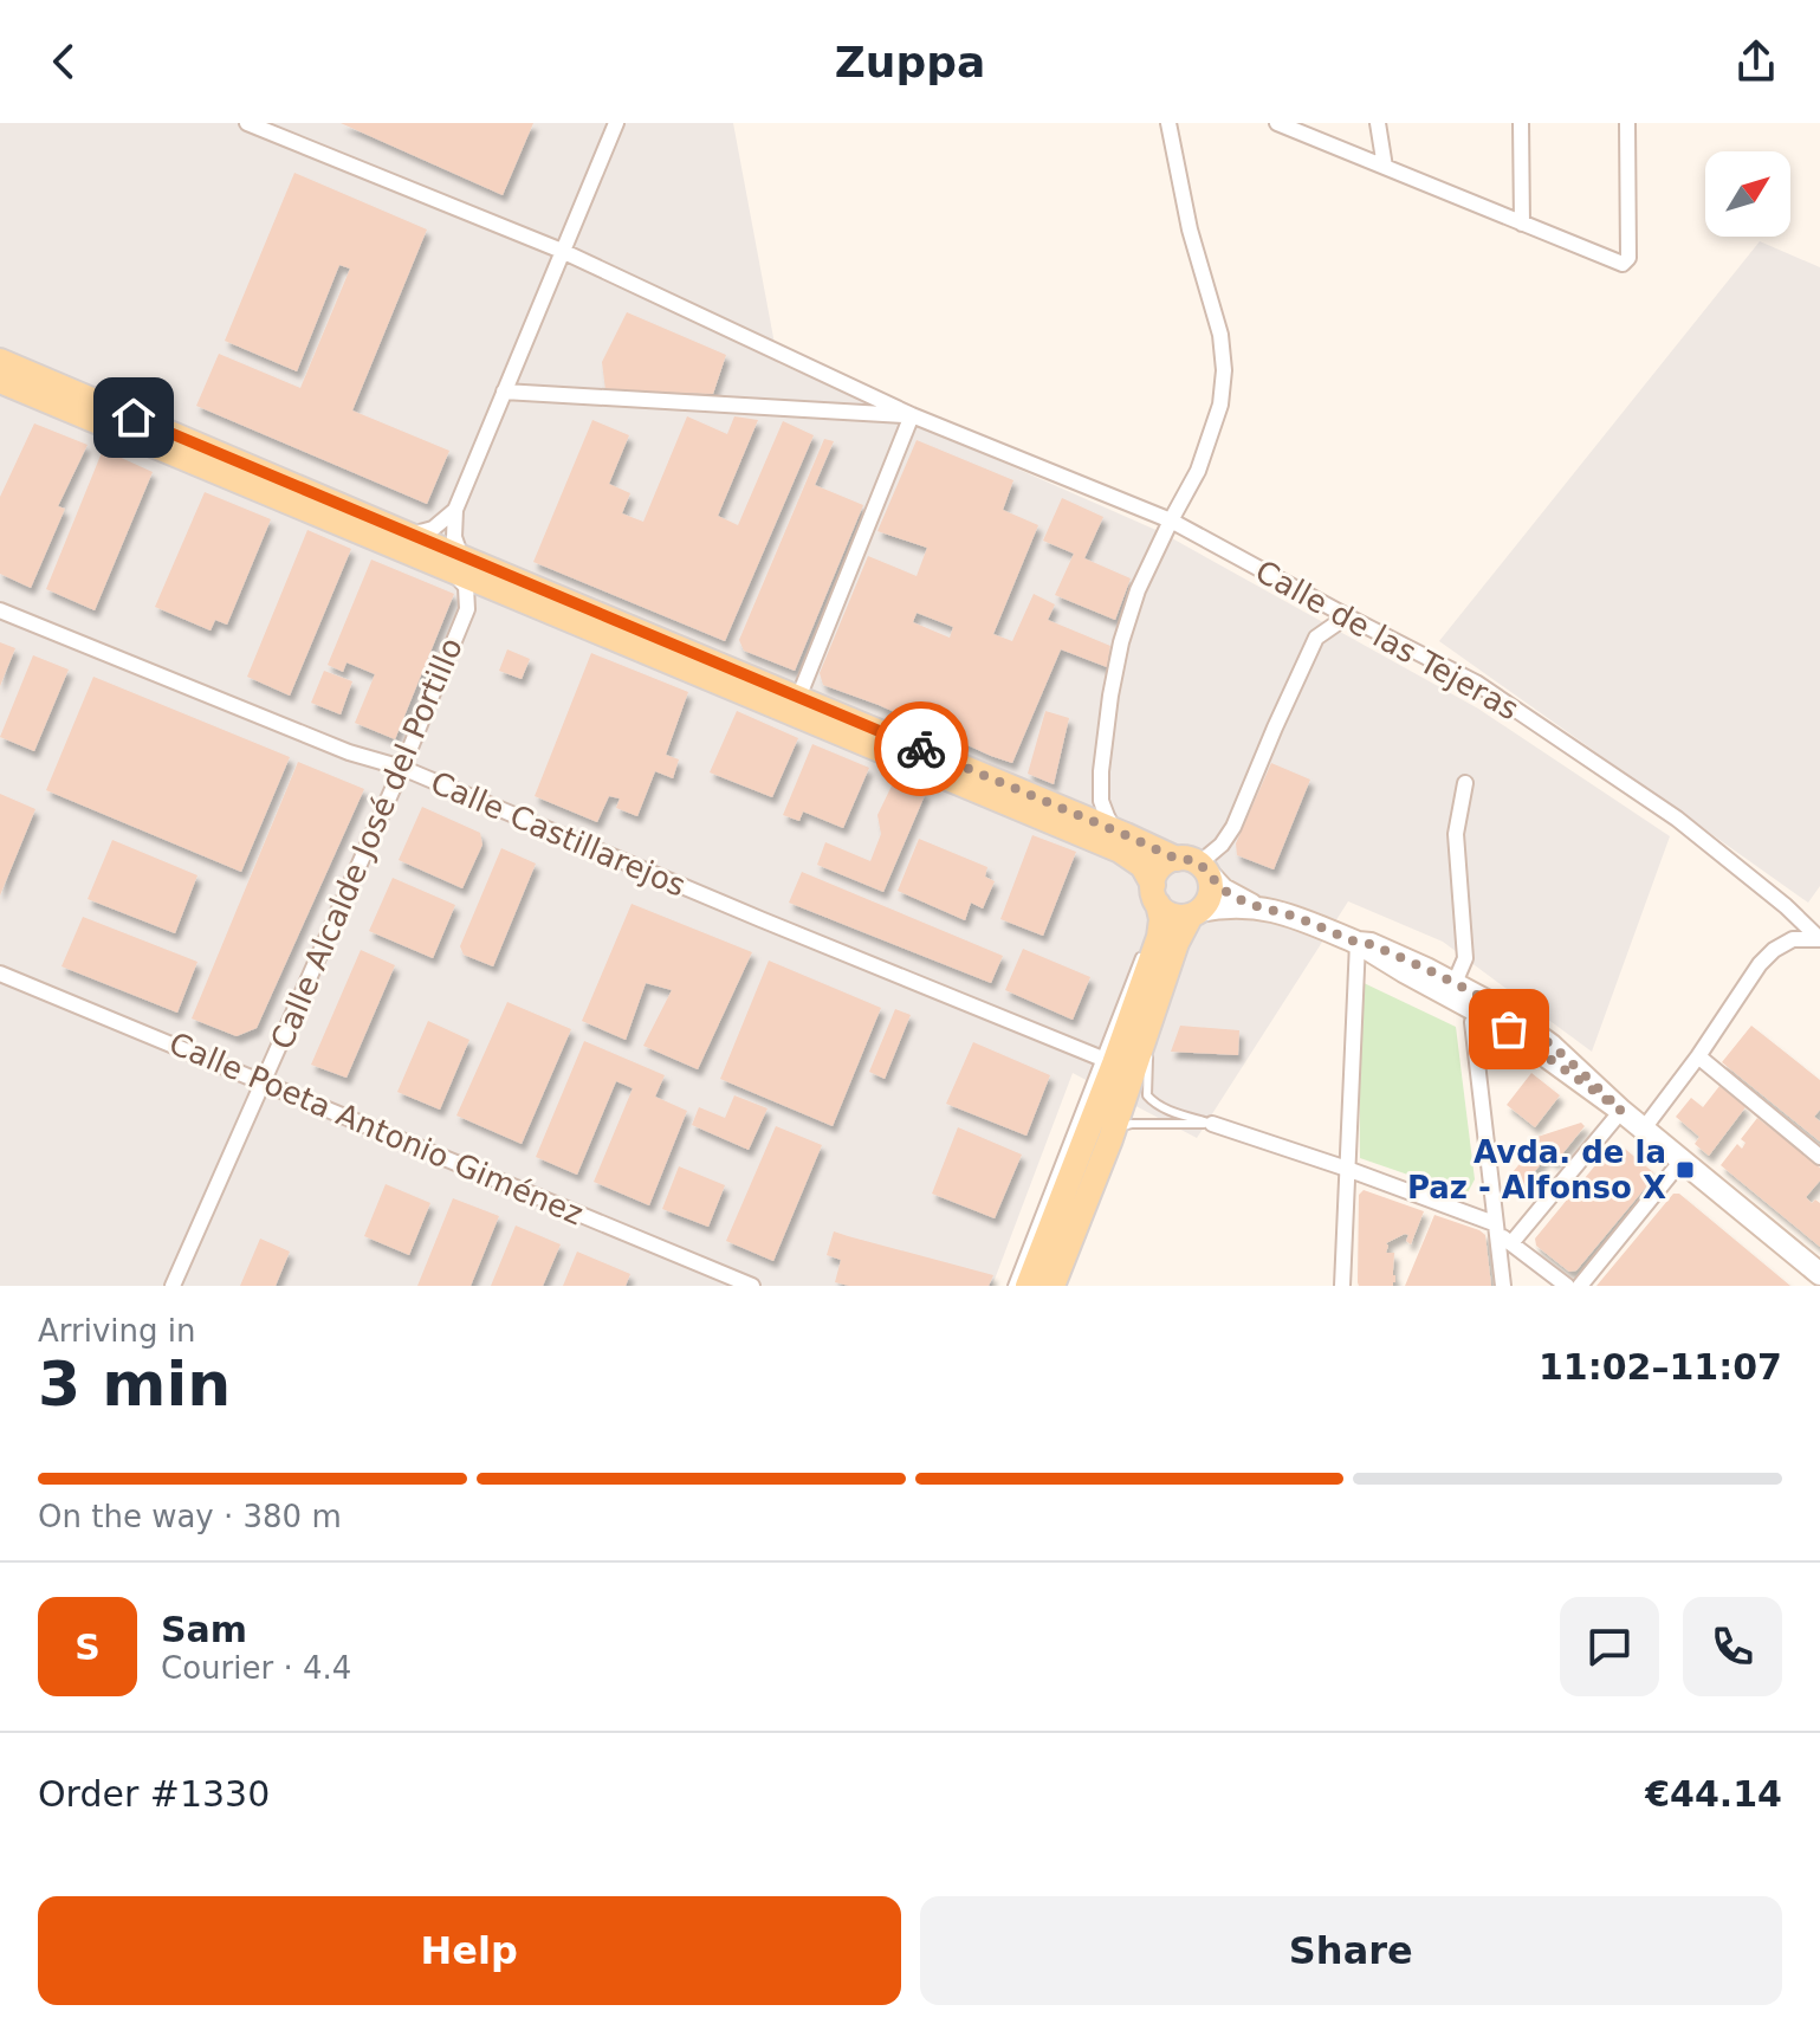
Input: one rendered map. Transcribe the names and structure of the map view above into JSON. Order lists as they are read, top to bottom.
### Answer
{
  "streets": {
    "street": [
      "Calle de las Tejeras",
      "Calle Castillarejos",
      "Calle Alcalde José del Portillo",
      "Calle Poeta Antonio Giménez"
    ]
  },
  "crossings": [
    ["Calle Castillarejos", "Calle Alcalde José del Portillo"],
    ["Calle Alcalde José del Portillo", "Calle Poeta Antonio Giménez"]
  ],
  "places": {
    "transit": ["Avda. de la Paz - Alfonso X"]
  },
  "north": "top right",
  "page": {
    "header": "Zuppa",
    "heading": ["3 min", "Arriving in", "11:02–11:07"],
    "panel": [
      "Sam",
      "Courier · 4.4",
      "Order #1330",
      "€44.14"
    ],
    "bar": "On the way · 380 m",
    "round": "S",
    "buttons": ["Help", "Share"]
  }
}
